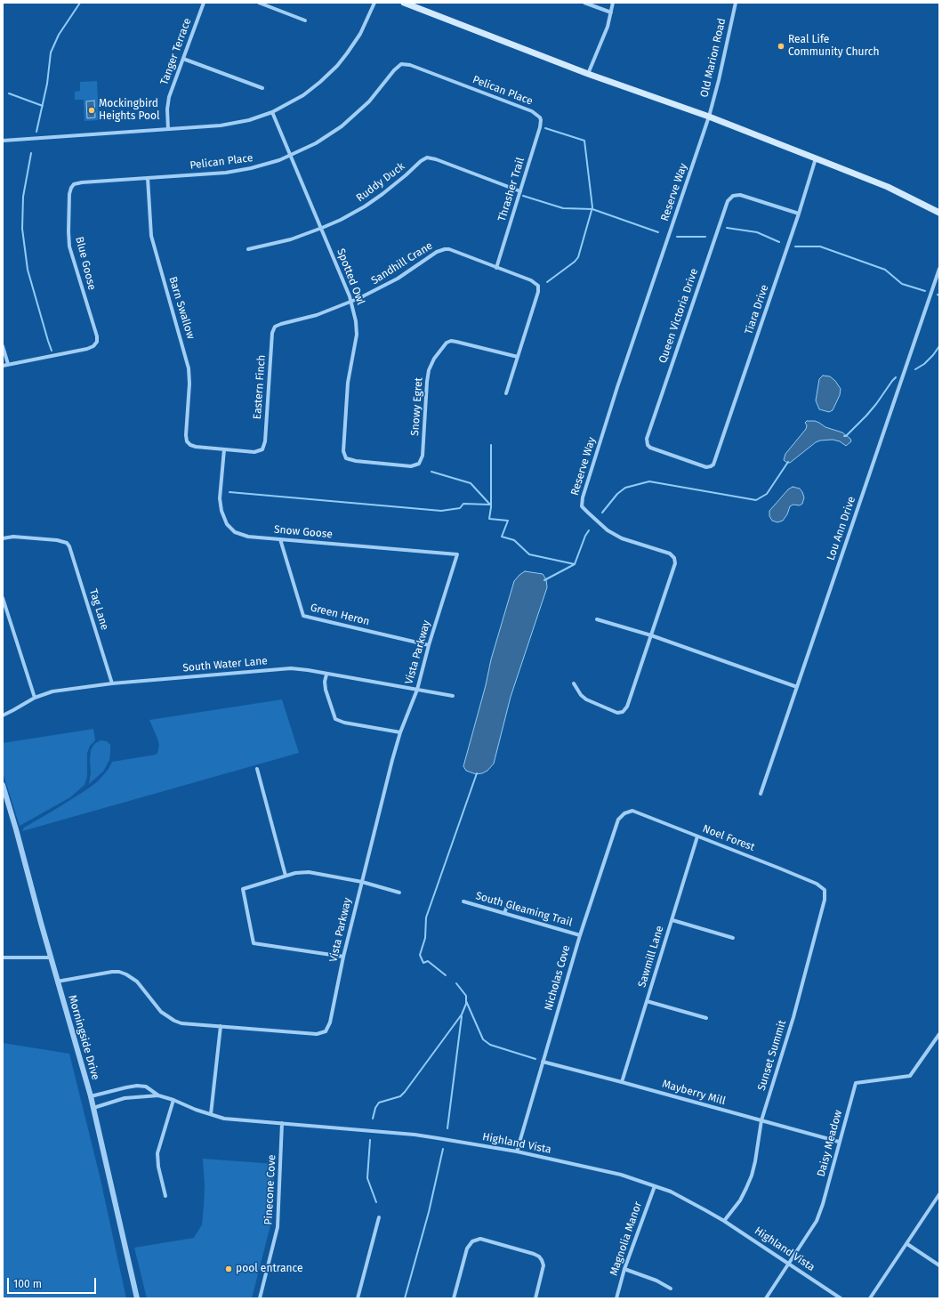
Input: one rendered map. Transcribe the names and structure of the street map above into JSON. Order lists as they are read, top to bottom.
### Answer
{
  "streets": {
    "street": [
      "Tanger Terrace",
      "Old Marion Road",
      "Pelican Place",
      "Ruddy Duck",
      "Thrasher Trail",
      "Reserve Way",
      "Blue Goose",
      "Sandhill Crane",
      "Spotted Owl",
      "Barn Swallow",
      "Tiara Drive",
      "Queen Victoria Drive",
      "Eastern Finch",
      "Snowy Egret",
      "Lou Ann Drive",
      "Snow Goose",
      "Tag Lane",
      "Green Heron",
      "Vista Parkway",
      "South Water Lane",
      "Noel Forest",
      "South Gleaming Trail",
      "Sawmill Lane",
      "Nicholas Cove",
      "Morningside Drive",
      "Sunset Summit",
      "Mayberry Mill",
      "Highland Vista",
      "Daisy Meadow",
      "Pinecone Cove",
      "Magnolia Manor"
    ]
  },
  "crossings": [
    ["Old Marion Road", "Reserve Way"],
    ["Pelican Place", "Thrasher Trail"],
    ["Pelican Place", "Blue Goose"],
    ["Pelican Place", "Spotted Owl"],
    ["Pelican Place", "Barn Swallow"],
    ["Ruddy Duck", "Thrasher Trail"],
    ["Ruddy Duck", "Spotted Owl"],
    ["Thrasher Trail", "Sandhill Crane"],
    ["Sandhill Crane", "Spotted Owl"],
    ["Sandhill Crane", "Eastern Finch"],
    ["Sandhill Crane", "Snowy Egret"],
    ["Spotted Owl", "Snowy Egret"],
    ["Barn Swallow", "Eastern Finch"],
    ["Barn Swallow", "Snow Goose"],
    ["Tiara Drive", "Queen Victoria Drive"],
    ["Eastern Finch", "Snow Goose"],
    ["Snow Goose", "Green Heron"],
    ["Snow Goose", "Vista Parkway"],
    ["Tag Lane", "South Water Lane"],
    ["Green Heron", "Vista Parkway"],
    ["Vista Parkway", "South Water Lane"],
    ["Vista Parkway", "Morningside Drive"],
    ["Noel Forest", "Sawmill Lane"],
    ["Noel Forest", "Nicholas Cove"],
    ["Noel Forest", "Sunset Summit"],
    ["South Gleaming Trail", "Nicholas Cove"],
    ["Sawmill Lane", "Mayberry Mill"],
    ["Nicholas Cove", "Mayberry Mill"],
    ["Nicholas Cove", "Highland Vista"],
    ["Morningside Drive", "Highland Vista"],
    ["Sunset Summit", "Mayberry Mill"],
    ["Sunset Summit", "Highland Vista"],
    ["Mayberry Mill", "Daisy Meadow"],
    ["Highland Vista", "Daisy Meadow"],
    ["Highland Vista", "Pinecone Cove"],
    ["Highland Vista", "Magnolia Manor"]
  ],
  "places": ["Real Life Community Church", "Mockingbird Heights Pool", "pool entrance"],
  "scale_bar": "100 m"
}
